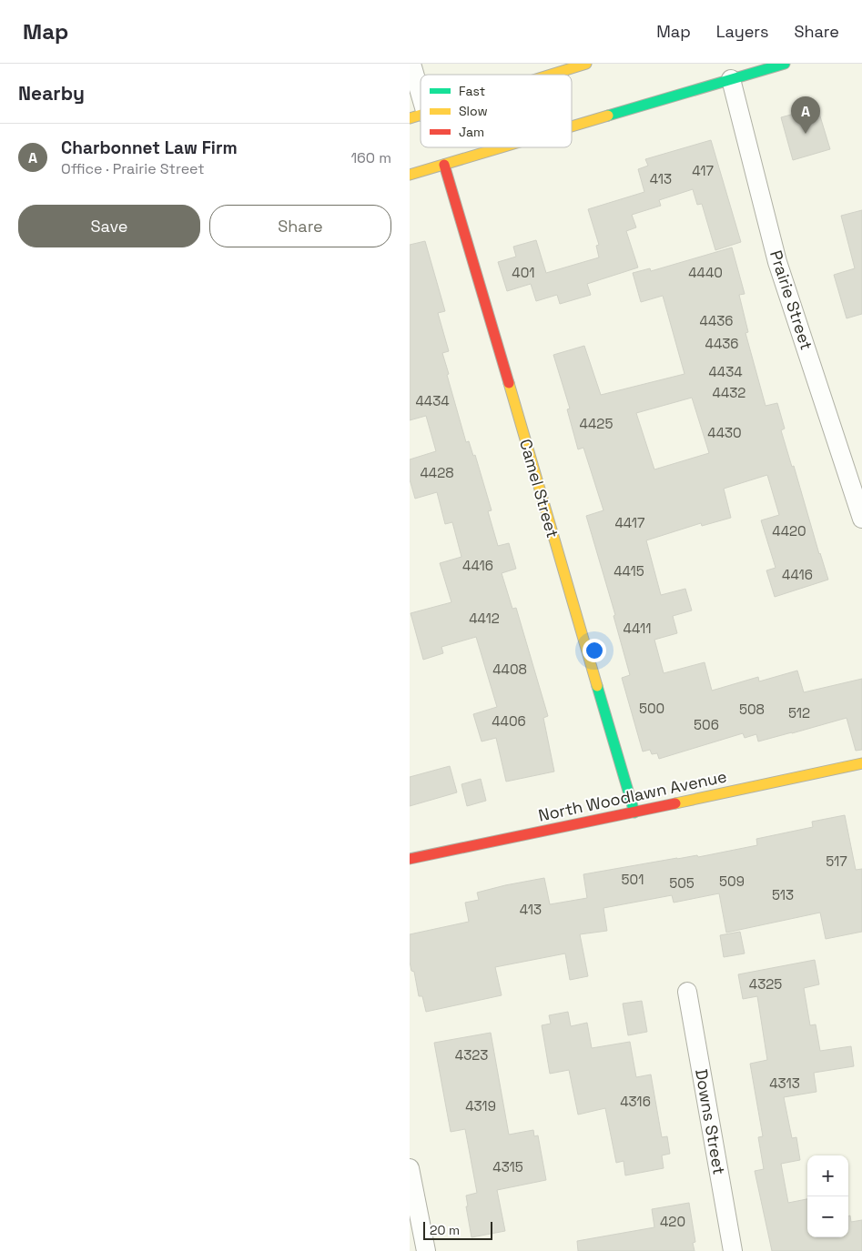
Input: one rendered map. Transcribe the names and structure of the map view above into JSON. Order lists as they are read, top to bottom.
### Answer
{
  "streets": {
    "main road": ["Camel Street", "North Woodlawn Avenue"],
    "street": ["Prairie Street", "Downs Street"]
  },
  "crossings": [
    ["Camel Street", "North Woodlawn Avenue"]
  ],
  "house_numbers": [
    "417",
    "413",
    "401",
    "4440",
    "4436",
    "4436",
    "4434",
    "4432",
    "4434",
    "4425",
    "4430",
    "4428",
    "4417",
    "4420",
    "4416",
    "4415",
    "4416",
    "4412",
    "4411",
    "4408",
    "500",
    "508",
    "512",
    "4406",
    "506",
    "517",
    "501",
    "509",
    "505",
    "513",
    "413",
    "4325",
    "4323",
    "4313",
    "4316",
    "4319",
    "4315",
    "420"
  ],
  "legend": ["Fast", "Slow", "Jam"],
  "scale_bar": "20 m",
  "page": {
    "header": "Map",
    "nav": ["Map", "Layers", "Share"],
    "heading": "Nearby",
    "pins": "A",
    "list": [
      {
        "mark": "A",
        "name": "Charbonnet Law Firm",
        "note": "Office · Prairie Street",
        "value": "160 m"
      }
    ],
    "buttons": ["Save", "Share"],
    "map_buttons": ["+", "−"],
    "scale": "20 m"
  }
}
